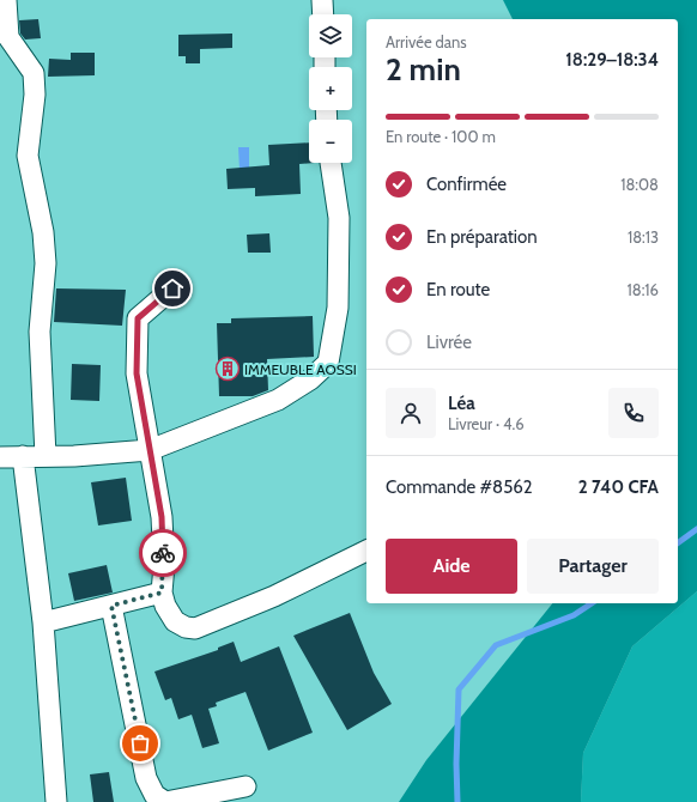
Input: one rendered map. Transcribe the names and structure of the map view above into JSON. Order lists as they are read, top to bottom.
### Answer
{
  "places": {
    "building": ["IMMEUBLE AOSSI"]
  },
  "page": {
    "map_buttons": ["+", "−"],
    "heading": ["2 min", "Arrivée dans", "18:29–18:34"],
    "panel": [
      "Léa",
      "Livreur · 4.6",
      "Commande #8562",
      "2 740 CFA"
    ],
    "bar": "En route · 100 m",
    "list": [
      ["Confirmée", "18:08"],
      ["En préparation", "18:13"],
      ["En route", "18:16"],
      "Livrée"
    ],
    "buttons": ["Aide", "Partager"]
  }
}
